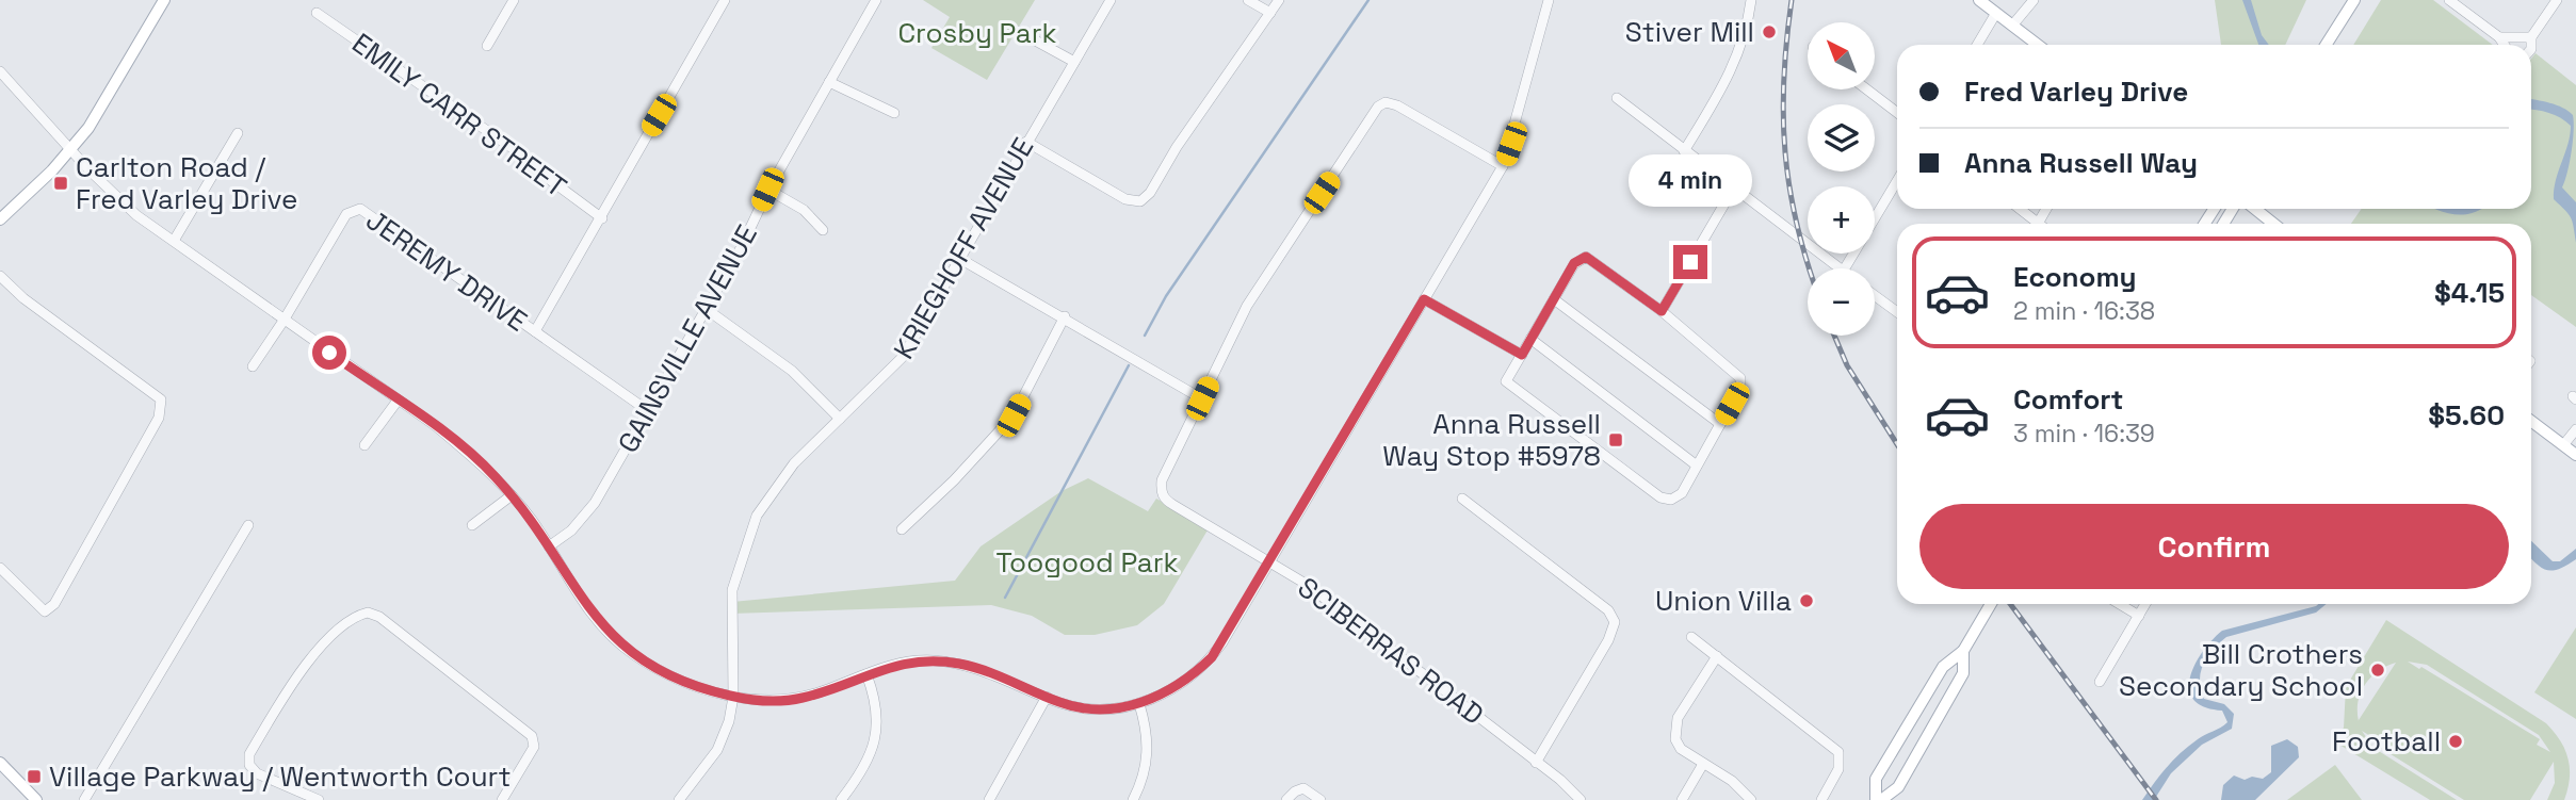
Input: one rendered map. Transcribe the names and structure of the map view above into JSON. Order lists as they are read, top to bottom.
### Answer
{
  "streets": {
    "street": [
      "EMILY CARR STREET",
      "KRIEGHOFF AVENUE",
      "JEREMY DRIVE",
      "GAINSVILLE AVENUE",
      "SCIBERRAS ROAD"
    ]
  },
  "crossings": [
    ["JEREMY DRIVE", "GAINSVILLE AVENUE"]
  ],
  "parks": ["Crosby Park", "Toogood Park"],
  "places": {
    "other": [
      "Stiver Mill",
      "Union Villa",
      "Bill Crothers Secondary School",
      "Football"
    ],
    "transit": ["Carlton Road / Fred Varley Drive", "Anna Russell Way Stop #5978", "Village Parkway / Wentworth Court"]
  },
  "north": "top left",
  "page": {
    "map_buttons": ["+", "−"],
    "banner": ["Fred Varley Drive", "Anna Russell Way"],
    "bubble": "4 min",
    "list": [
      {
        "name": "Economy",
        "note": "2 min · 16:38",
        "value": "$4.15"
      },
      {
        "name": "Comfort",
        "note": "3 min · 16:39",
        "value": "$5.60"
      }
    ],
    "buttons": "Confirm"
  }
}
